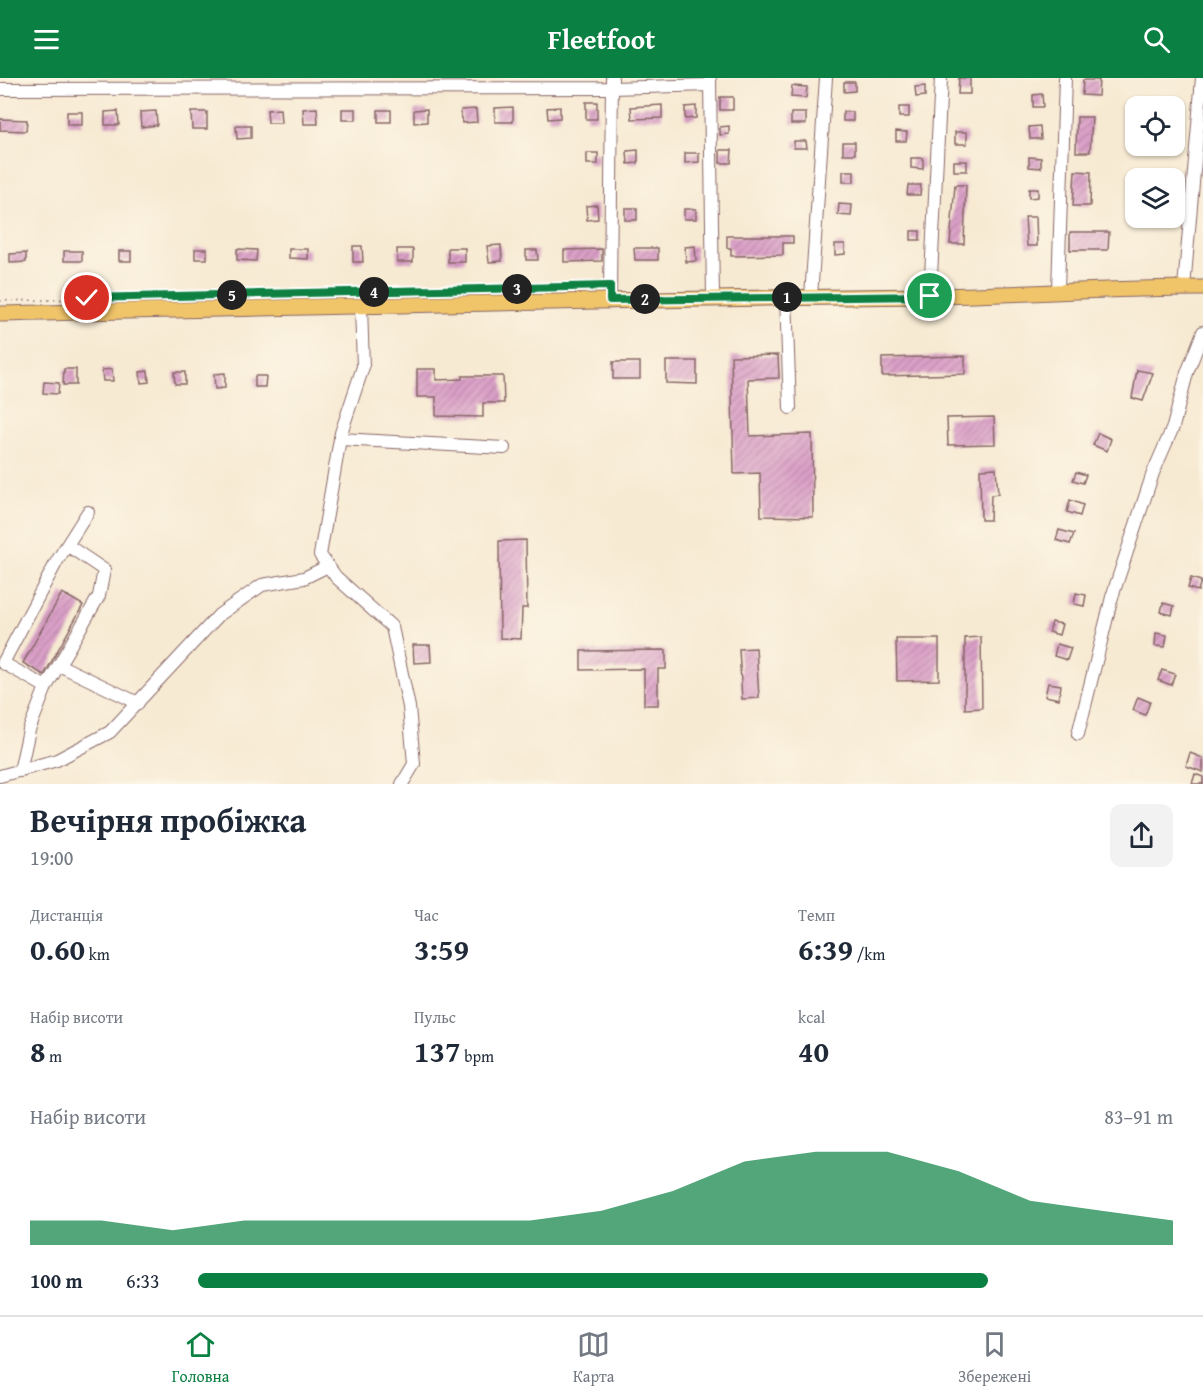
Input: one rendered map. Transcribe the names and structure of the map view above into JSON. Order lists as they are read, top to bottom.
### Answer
{
  "page": {
    "header": "Fleetfoot",
    "pins": [
      "3",
      "4",
      "5",
      "1",
      "2"
    ],
    "heading": ["Вечірня пробіжка", "19:00"],
    "stats": [
      ["Дистанція", "0.60 km"],
      ["Час", "3:59"],
      ["Темп", "6:39 /km"],
      ["Набір висоти", "8 m"],
      ["Пульс", "137 bpm"],
      ["kcal", "40"]
    ],
    "chart": ["Набір висоти", "83–91 m"],
    "list": [
      {
        "name": "100 m",
        "note": "6:33"
      }
    ],
    "tabs": ["Головна", "Карта", "Збережені"]
  }
}
